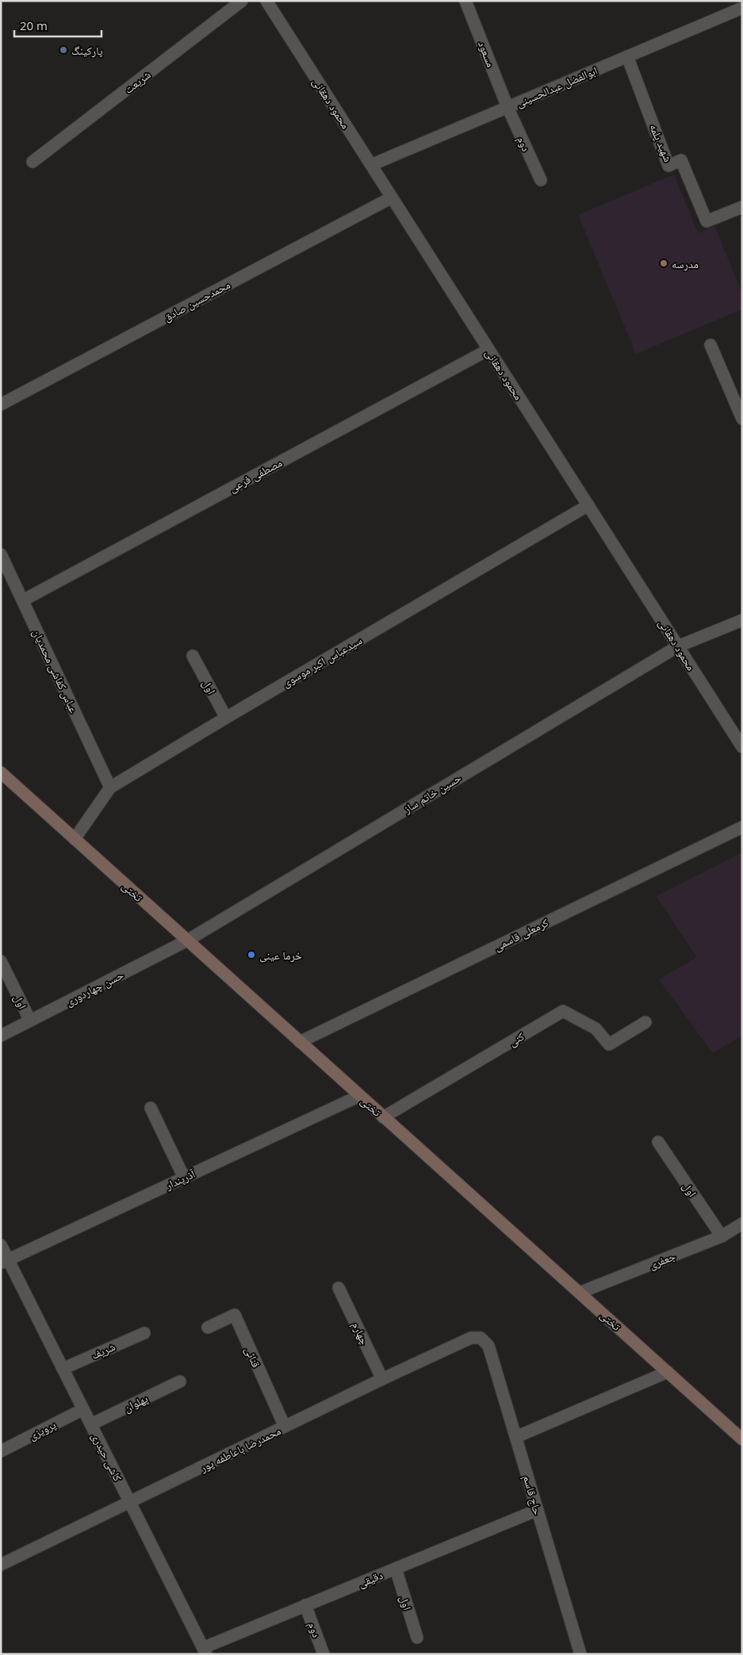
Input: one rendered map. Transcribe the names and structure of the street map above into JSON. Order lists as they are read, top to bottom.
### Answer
{
  "streets": {
    "main road": ["تختی"],
    "street": [
      "مسعود",
      "شریعت",
      "ابوالفضل عبدالحسینی",
      "محمود دهقانی",
      "شهید پلمه",
      "دوم",
      "محمدحسین صادق",
      "مصطفی فرعی",
      "سیدعباس اکبر موسوی",
      "عباس کفاشی محمدیان",
      "اول",
      "حسین خاتم ساز",
      "کرمعلی قاسمی",
      "حسن چهاردوری",
      "کنی",
      "آذرپندار",
      "جعفری",
      "چهارم",
      "شریف",
      "قنائی",
      "پهلوان",
      "پرویزی",
      "محمدرضا باعاطفه پور",
      "کاشی حیدری",
      "حاج قاسم",
      "دقیقی"
    ]
  },
  "crossings": [
    ["مسعود", "ابوالفضل عبدالحسینی"],
    ["مسعود", "دوم"],
    ["ابوالفضل عبدالحسینی", "محمود دهقانی"],
    ["ابوالفضل عبدالحسینی", "شهید پلمه"],
    ["ابوالفضل عبدالحسینی", "دوم"],
    ["محمود دهقانی", "محمدحسین صادق"],
    ["محمود دهقانی", "مصطفی فرعی"],
    ["محمود دهقانی", "سیدعباس اکبر موسوی"],
    ["محمود دهقانی", "حسین خاتم ساز"],
    ["دوم", "دقیقی"],
    ["مصطفی فرعی", "عباس کفاشی محمدیان"],
    ["سیدعباس اکبر موسوی", "عباس کفاشی محمدیان"],
    ["سیدعباس اکبر موسوی", "اول"],
    ["سیدعباس اکبر موسوی", "تختی"],
    ["اول", "حسن چهاردوری"],
    ["اول", "جعفری"],
    ["اول", "دقیقی"],
    ["حسین خاتم ساز", "تختی"],
    ["حسین خاتم ساز", "حسن چهاردوری"],
    ["تختی", "کرمعلی قاسمی"],
    ["تختی", "حسن چهاردوری"],
    ["تختی", "کنی"],
    ["تختی", "آذرپندار"],
    ["تختی", "جعفری"],
    ["آذرپندار", "کاشی حیدری"],
    ["چهارم", "محمدرضا باعاطفه پور"],
    ["شریف", "کاشی حیدری"],
    ["قنائی", "محمدرضا باعاطفه پور"],
    ["پهلوان", "کاشی حیدری"],
    ["پرویزی", "کاشی حیدری"],
    ["محمدرضا باعاطفه پور", "کاشی حیدری"],
    ["محمدرضا باعاطفه پور", "حاج قاسم"],
    ["کاشی حیدری", "دقیقی"],
    ["حاج قاسم", "دقیقی"]
  ],
  "places": ["پارکینگ", "مدرسه", "خرما عینی"],
  "scale_bar": "20 m"
}
